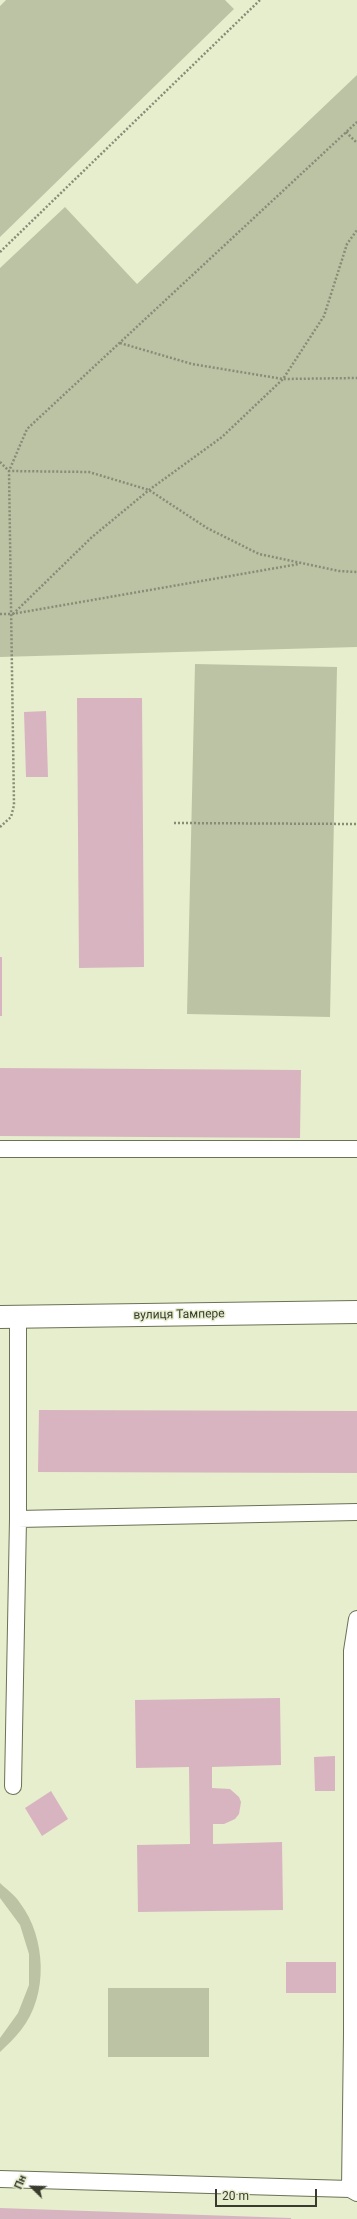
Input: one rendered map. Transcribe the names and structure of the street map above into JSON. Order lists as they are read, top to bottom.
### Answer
{
  "streets": {
    "street": ["вулиця Тампере"]
  },
  "scale_bar": "20 m",
  "north": "top left"
}
